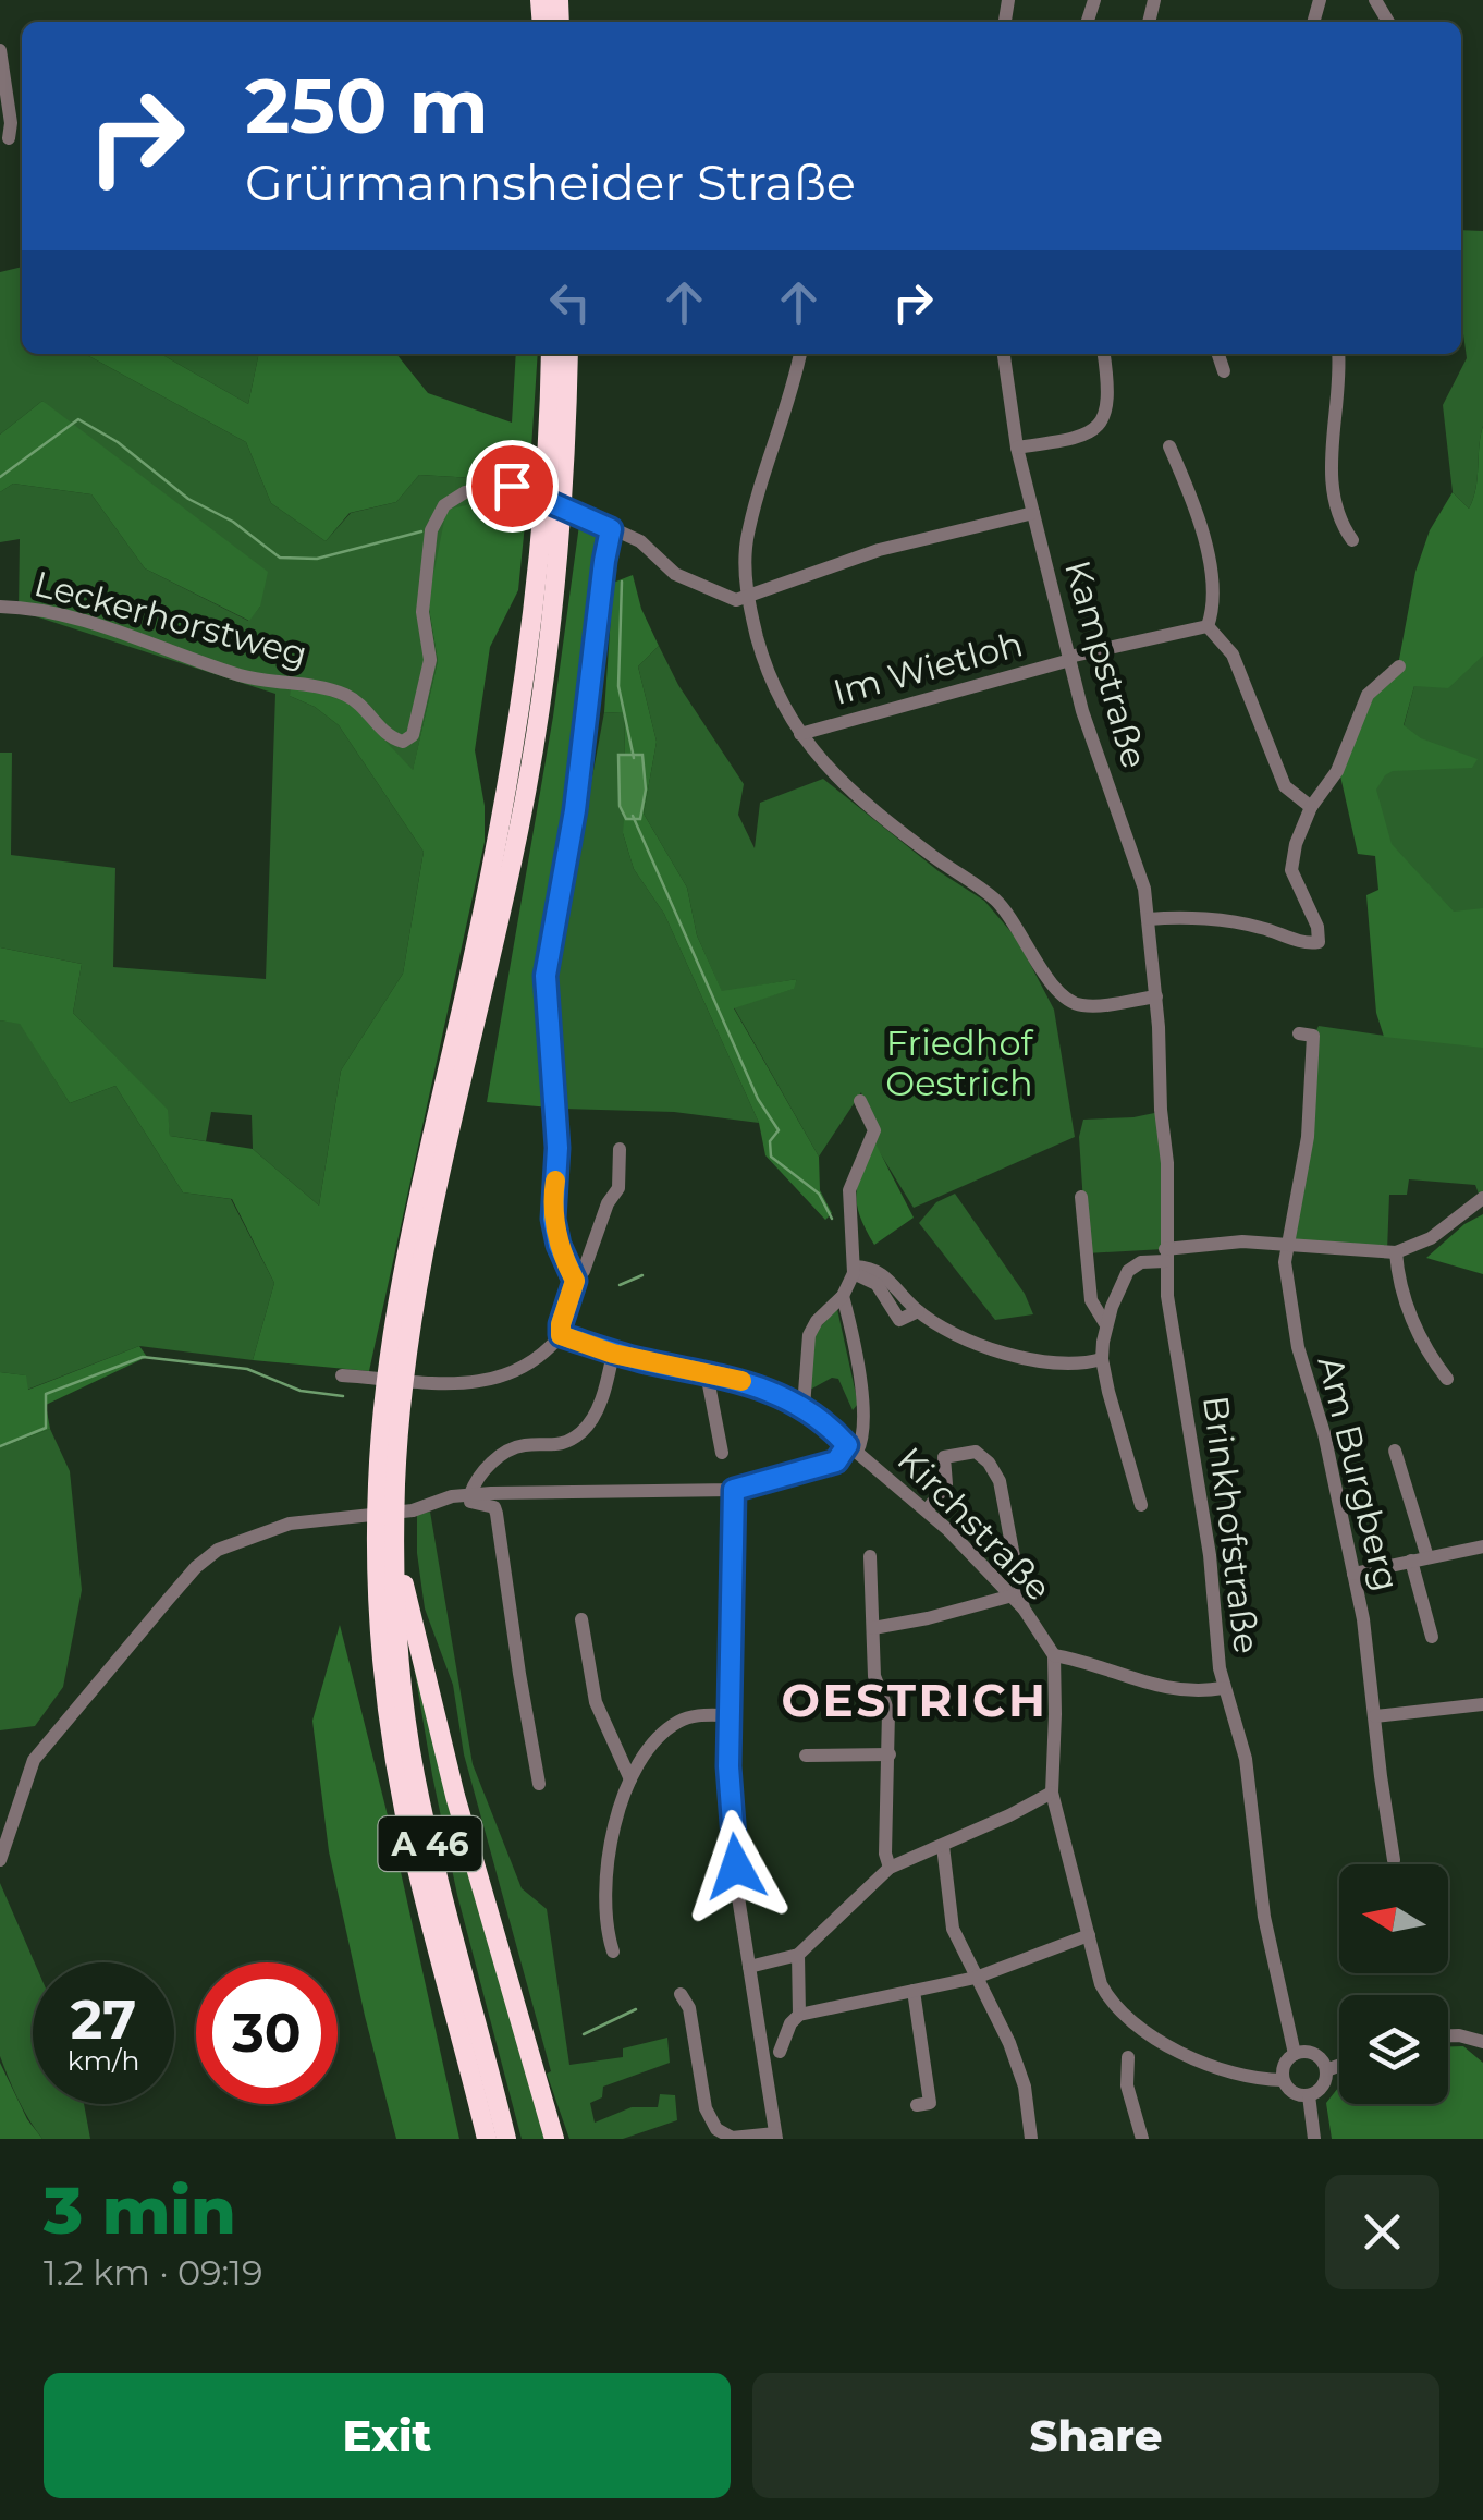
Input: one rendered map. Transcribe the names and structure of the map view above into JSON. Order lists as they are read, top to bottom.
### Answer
{
  "streets": {
    "highway": ["A 46"],
    "street": [
      "Leckerhorstweg",
      "Kampstraße",
      "Im Wietloh",
      "Am Burgberg",
      "Kirchstraße",
      "Brinkhofstraße"
    ]
  },
  "crossings": [
    ["Kampstraße", "Im Wietloh"],
    ["Kampstraße", "Brinkhofstraße"],
    ["Kirchstraße", "Brinkhofstraße"]
  ],
  "districts": ["OESTRICH"],
  "parks": ["Friedhof Oestrich"],
  "north": "left",
  "page": {
    "turn": ["250 m", "Grürmannsheider Straße"],
    "speed": "27 km/h",
    "limit": "30",
    "heading": ["3 min", "1.2 km · 09:19"],
    "buttons": ["Exit", "Share"]
  }
}
